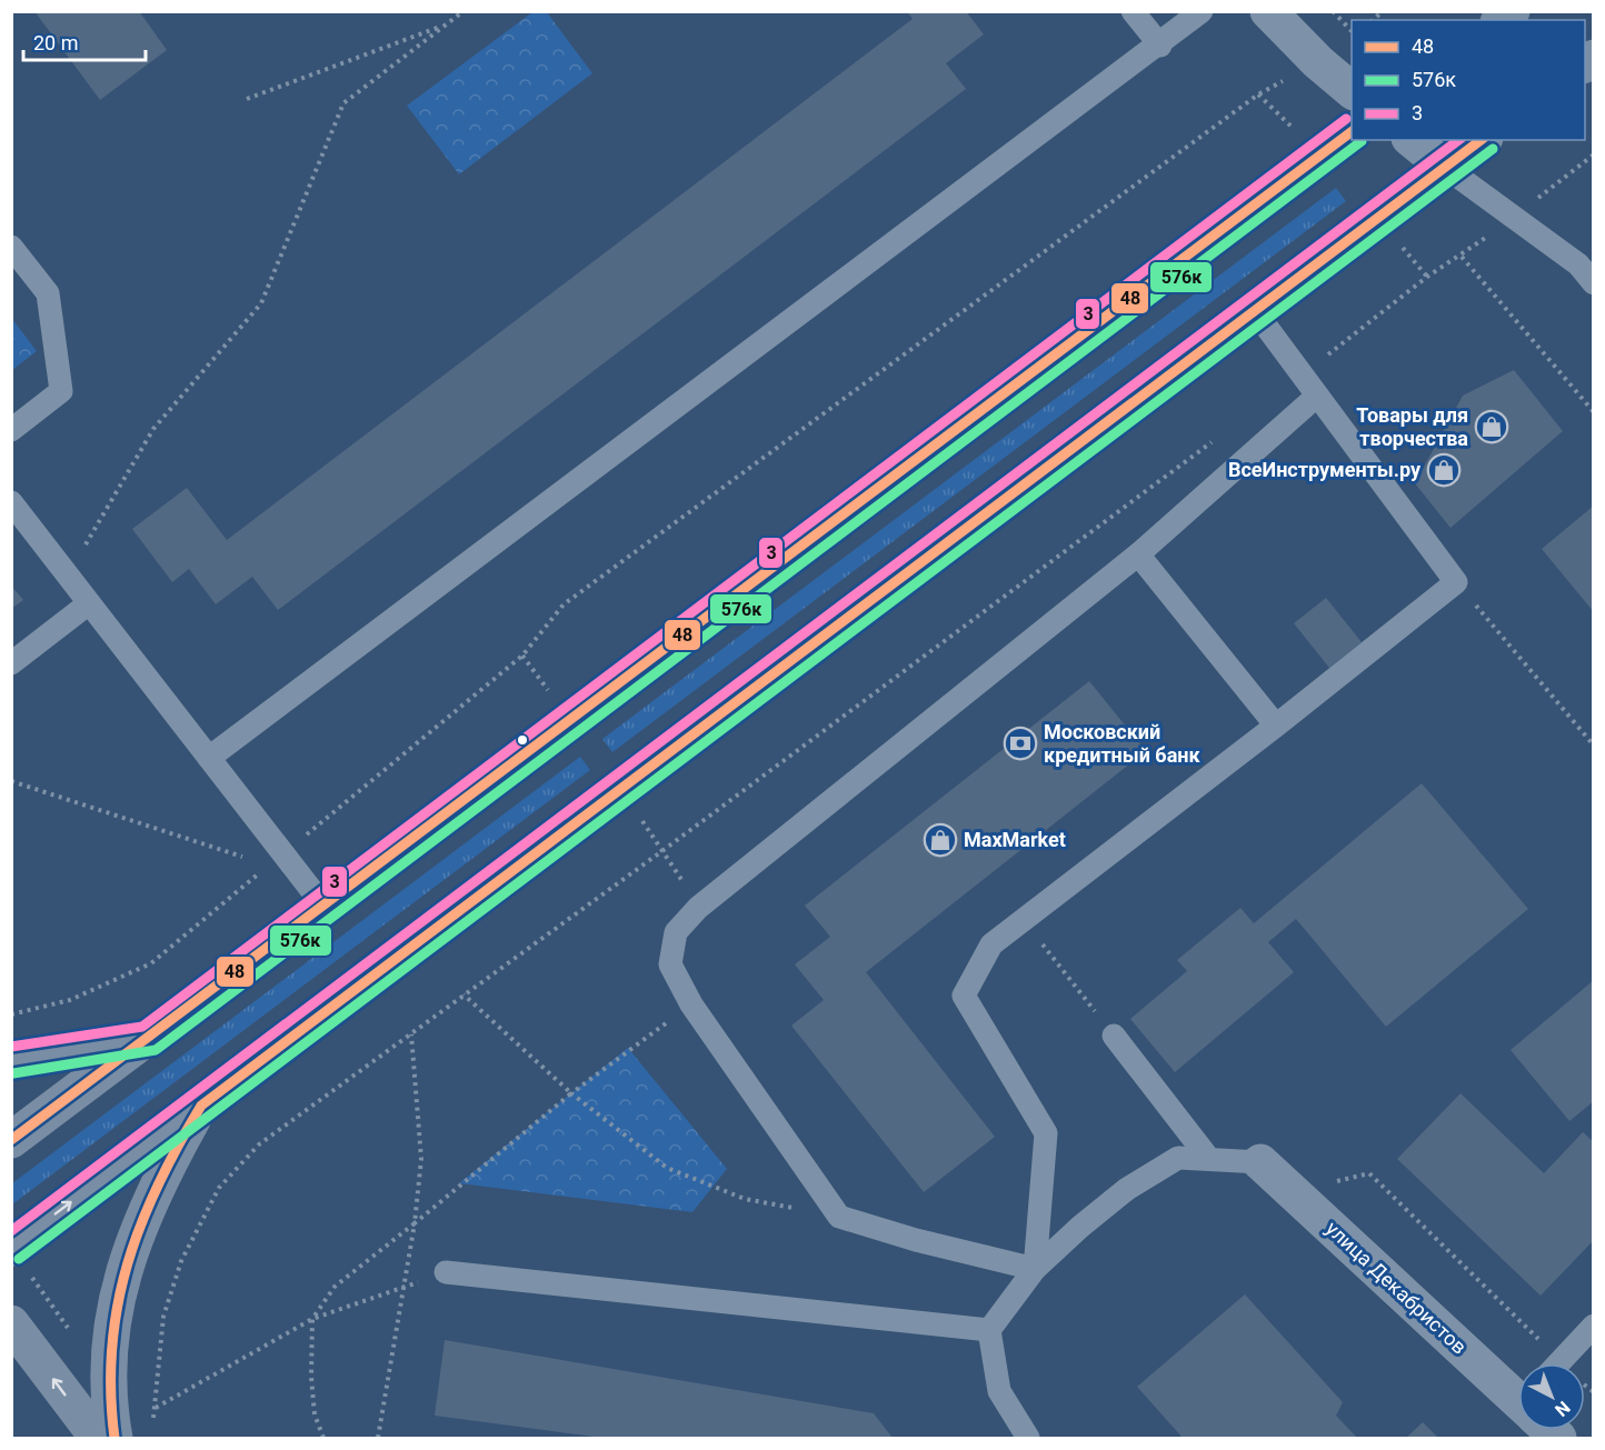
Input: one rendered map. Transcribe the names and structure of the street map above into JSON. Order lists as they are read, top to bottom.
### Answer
{
  "streets": {
    "street": ["улица Декабристов"]
  },
  "places": {
    "shop": ["Товары для творчества", "ВсеИнструменты.ру", "MaxMarket"],
    "bank": ["Московский кредитный банк"]
  },
  "lines": ["transit line 3", "transit line 48", "transit line 576к"],
  "legend": ["48", "576к", "3"],
  "scale_bar": "20 m",
  "north": "bottom right"
}
